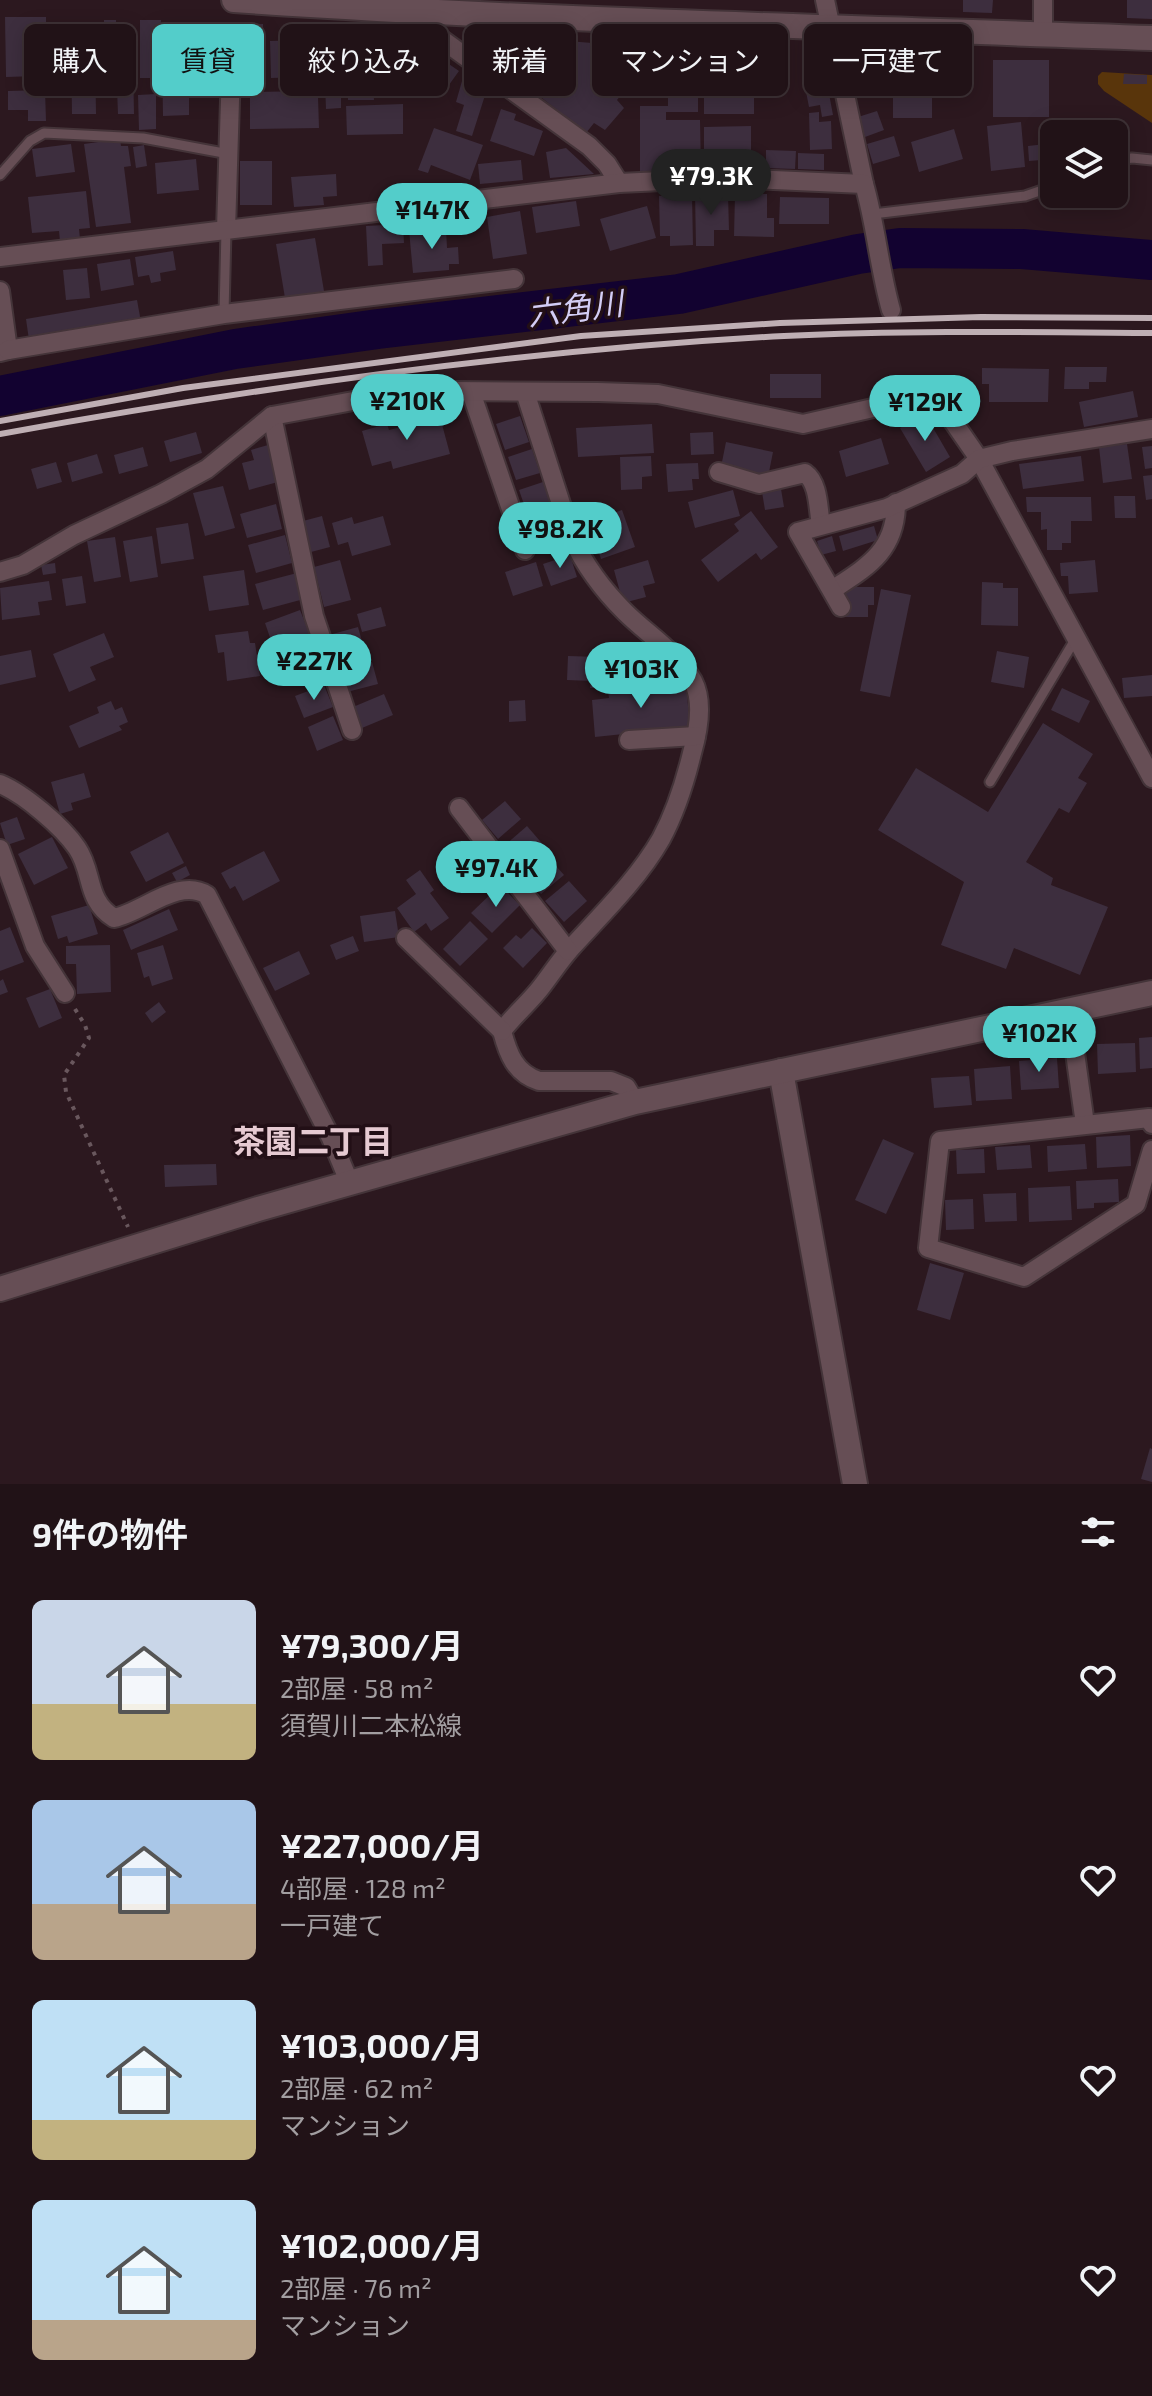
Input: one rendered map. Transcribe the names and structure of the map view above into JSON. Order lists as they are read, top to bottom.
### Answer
{
  "districts": ["茶園二丁目"],
  "water": ["六角川"],
  "page": {
    "chip": [
      "購入",
      "賃貸",
      "絞り込み",
      "新着",
      "マンション",
      "一戸建て"
    ],
    "price": [
      "¥79.3K",
      "¥147K",
      "¥210K",
      "¥129K",
      "¥98.2K",
      "¥227K",
      "¥103K",
      "¥97.4K",
      "¥102K"
    ],
    "heading": "9件の物件",
    "list": [
      {
        "name": "¥79,300/月",
        "note": "2部屋 · 58 m² · 須賀川二本松線"
      },
      {
        "name": "¥227,000/月",
        "note": "4部屋 · 128 m² · 一戸建て"
      },
      {
        "name": "¥103,000/月",
        "note": "2部屋 · 62 m² · マンション"
      },
      {
        "name": "¥102,000/月",
        "note": "2部屋 · 76 m² · マンション"
      }
    ]
  }
}
